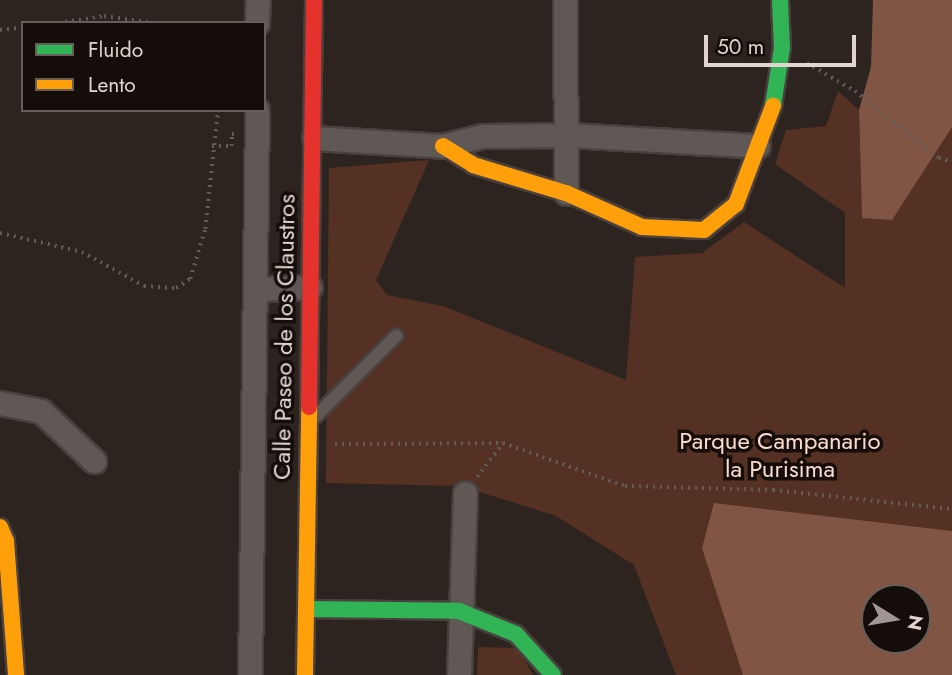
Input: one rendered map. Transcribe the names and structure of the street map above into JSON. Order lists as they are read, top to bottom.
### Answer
{
  "streets": {
    "street": ["Calle Paseo de los Claustros"]
  },
  "parks": ["Parque Campanario la Purisima"],
  "legend": ["Fluido", "Lento"],
  "scale_bar": "50 m",
  "north": "right"
}
